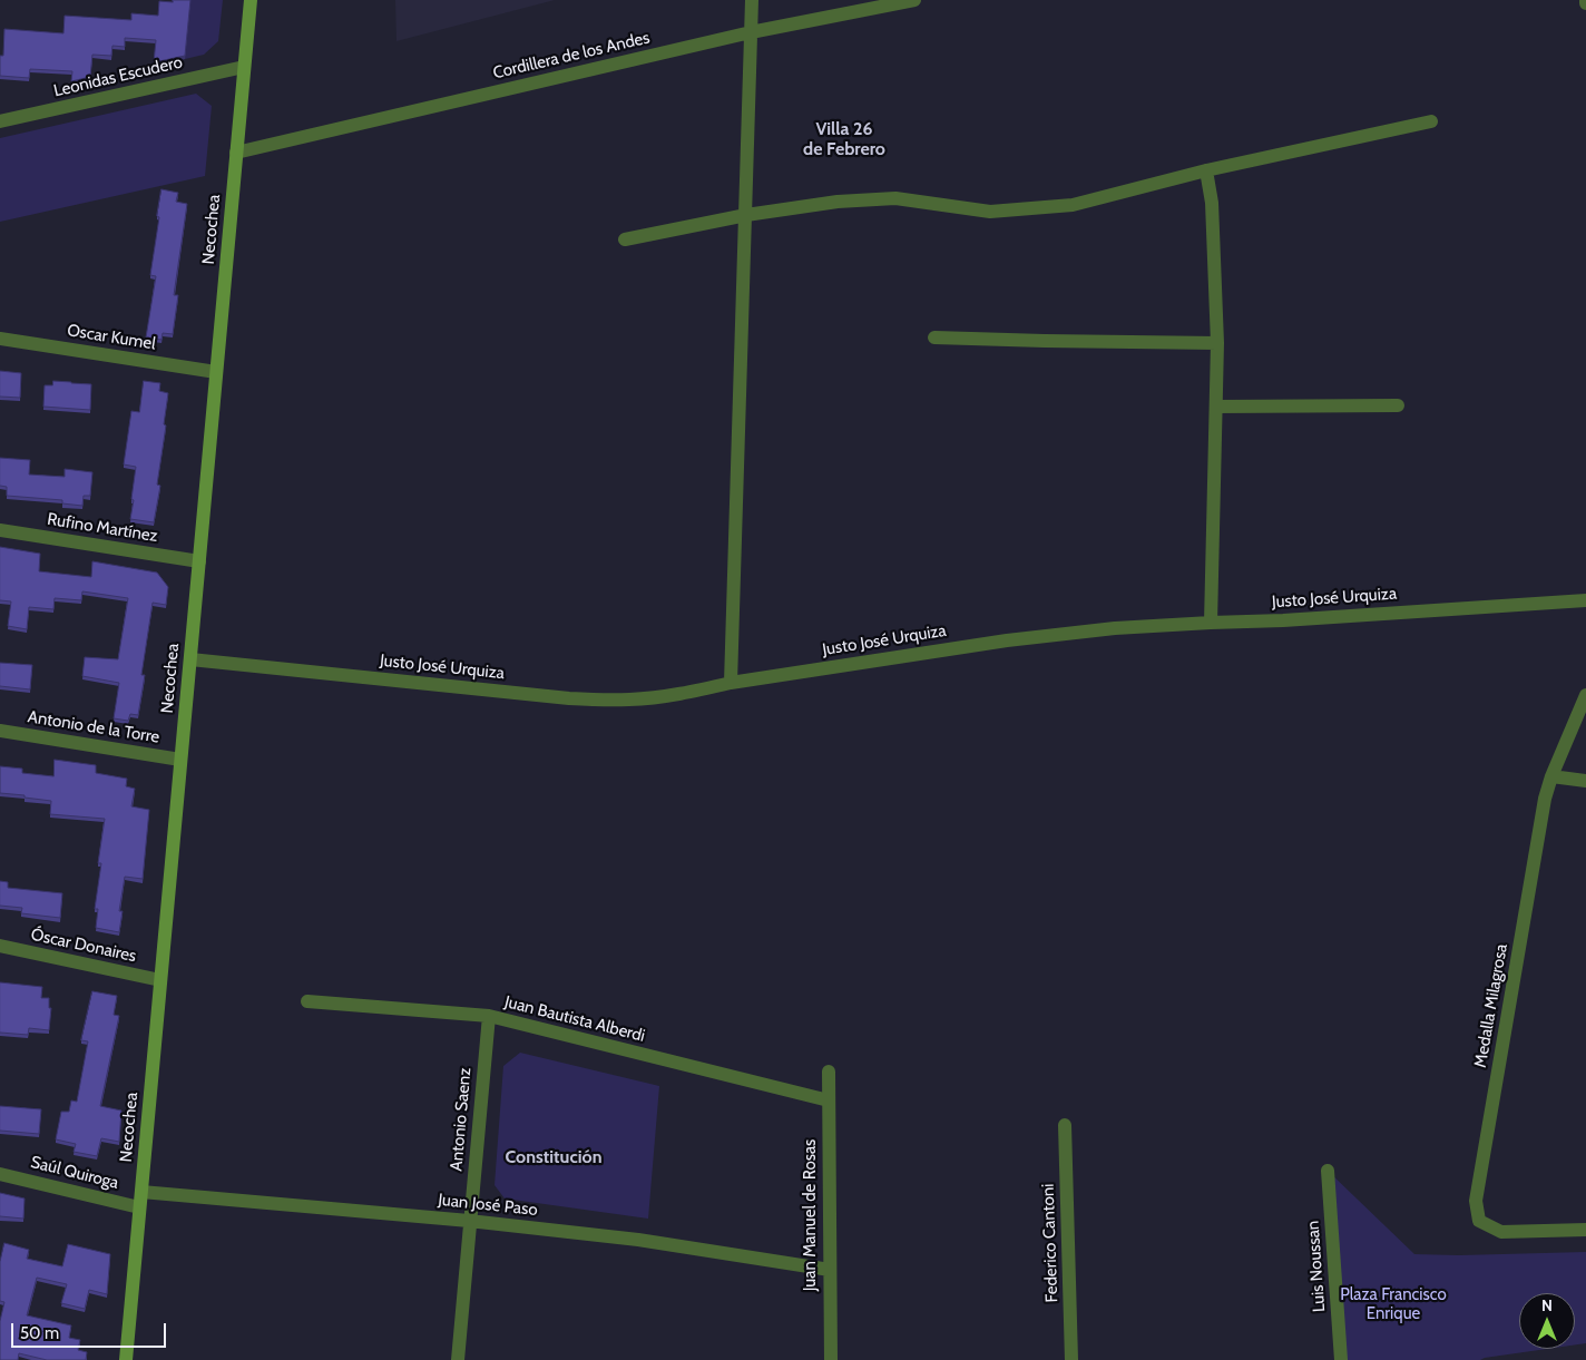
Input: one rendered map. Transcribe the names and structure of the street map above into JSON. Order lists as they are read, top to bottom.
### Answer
{
  "streets": {
    "main road": ["Necochea"],
    "street": [
      "Cordillera de los Andes",
      "Leonidas Escudero",
      "Oscar Kumel",
      "Rufino Martínez",
      "Justo José Urquiza",
      "Antonio de la Torre",
      "Óscar Donaires",
      "Medalla Milagrosa",
      "Juan Bautista Alberdi",
      "Antonio Saenz",
      "Saúl Quiroga",
      "Juan José Paso",
      "Juan Manuel de Rosas",
      "Federico Cantoni",
      "Luis Noussan"
    ]
  },
  "crossings": [
    ["Cordillera de los Andes", "Necochea"],
    ["Leonidas Escudero", "Necochea"],
    ["Necochea", "Oscar Kumel"],
    ["Necochea", "Rufino Martínez"],
    ["Necochea", "Justo José Urquiza"],
    ["Necochea", "Antonio de la Torre"],
    ["Necochea", "Óscar Donaires"],
    ["Necochea", "Saúl Quiroga"],
    ["Necochea", "Juan José Paso"],
    ["Juan Bautista Alberdi", "Antonio Saenz"],
    ["Juan Bautista Alberdi", "Juan Manuel de Rosas"],
    ["Antonio Saenz", "Juan José Paso"],
    ["Juan José Paso", "Juan Manuel de Rosas"]
  ],
  "districts": ["Villa 26 de Febrero", "Constitución"],
  "parks": ["Plaza Francisco Enrique"],
  "scale_bar": "50 m",
  "north": "top"
}
